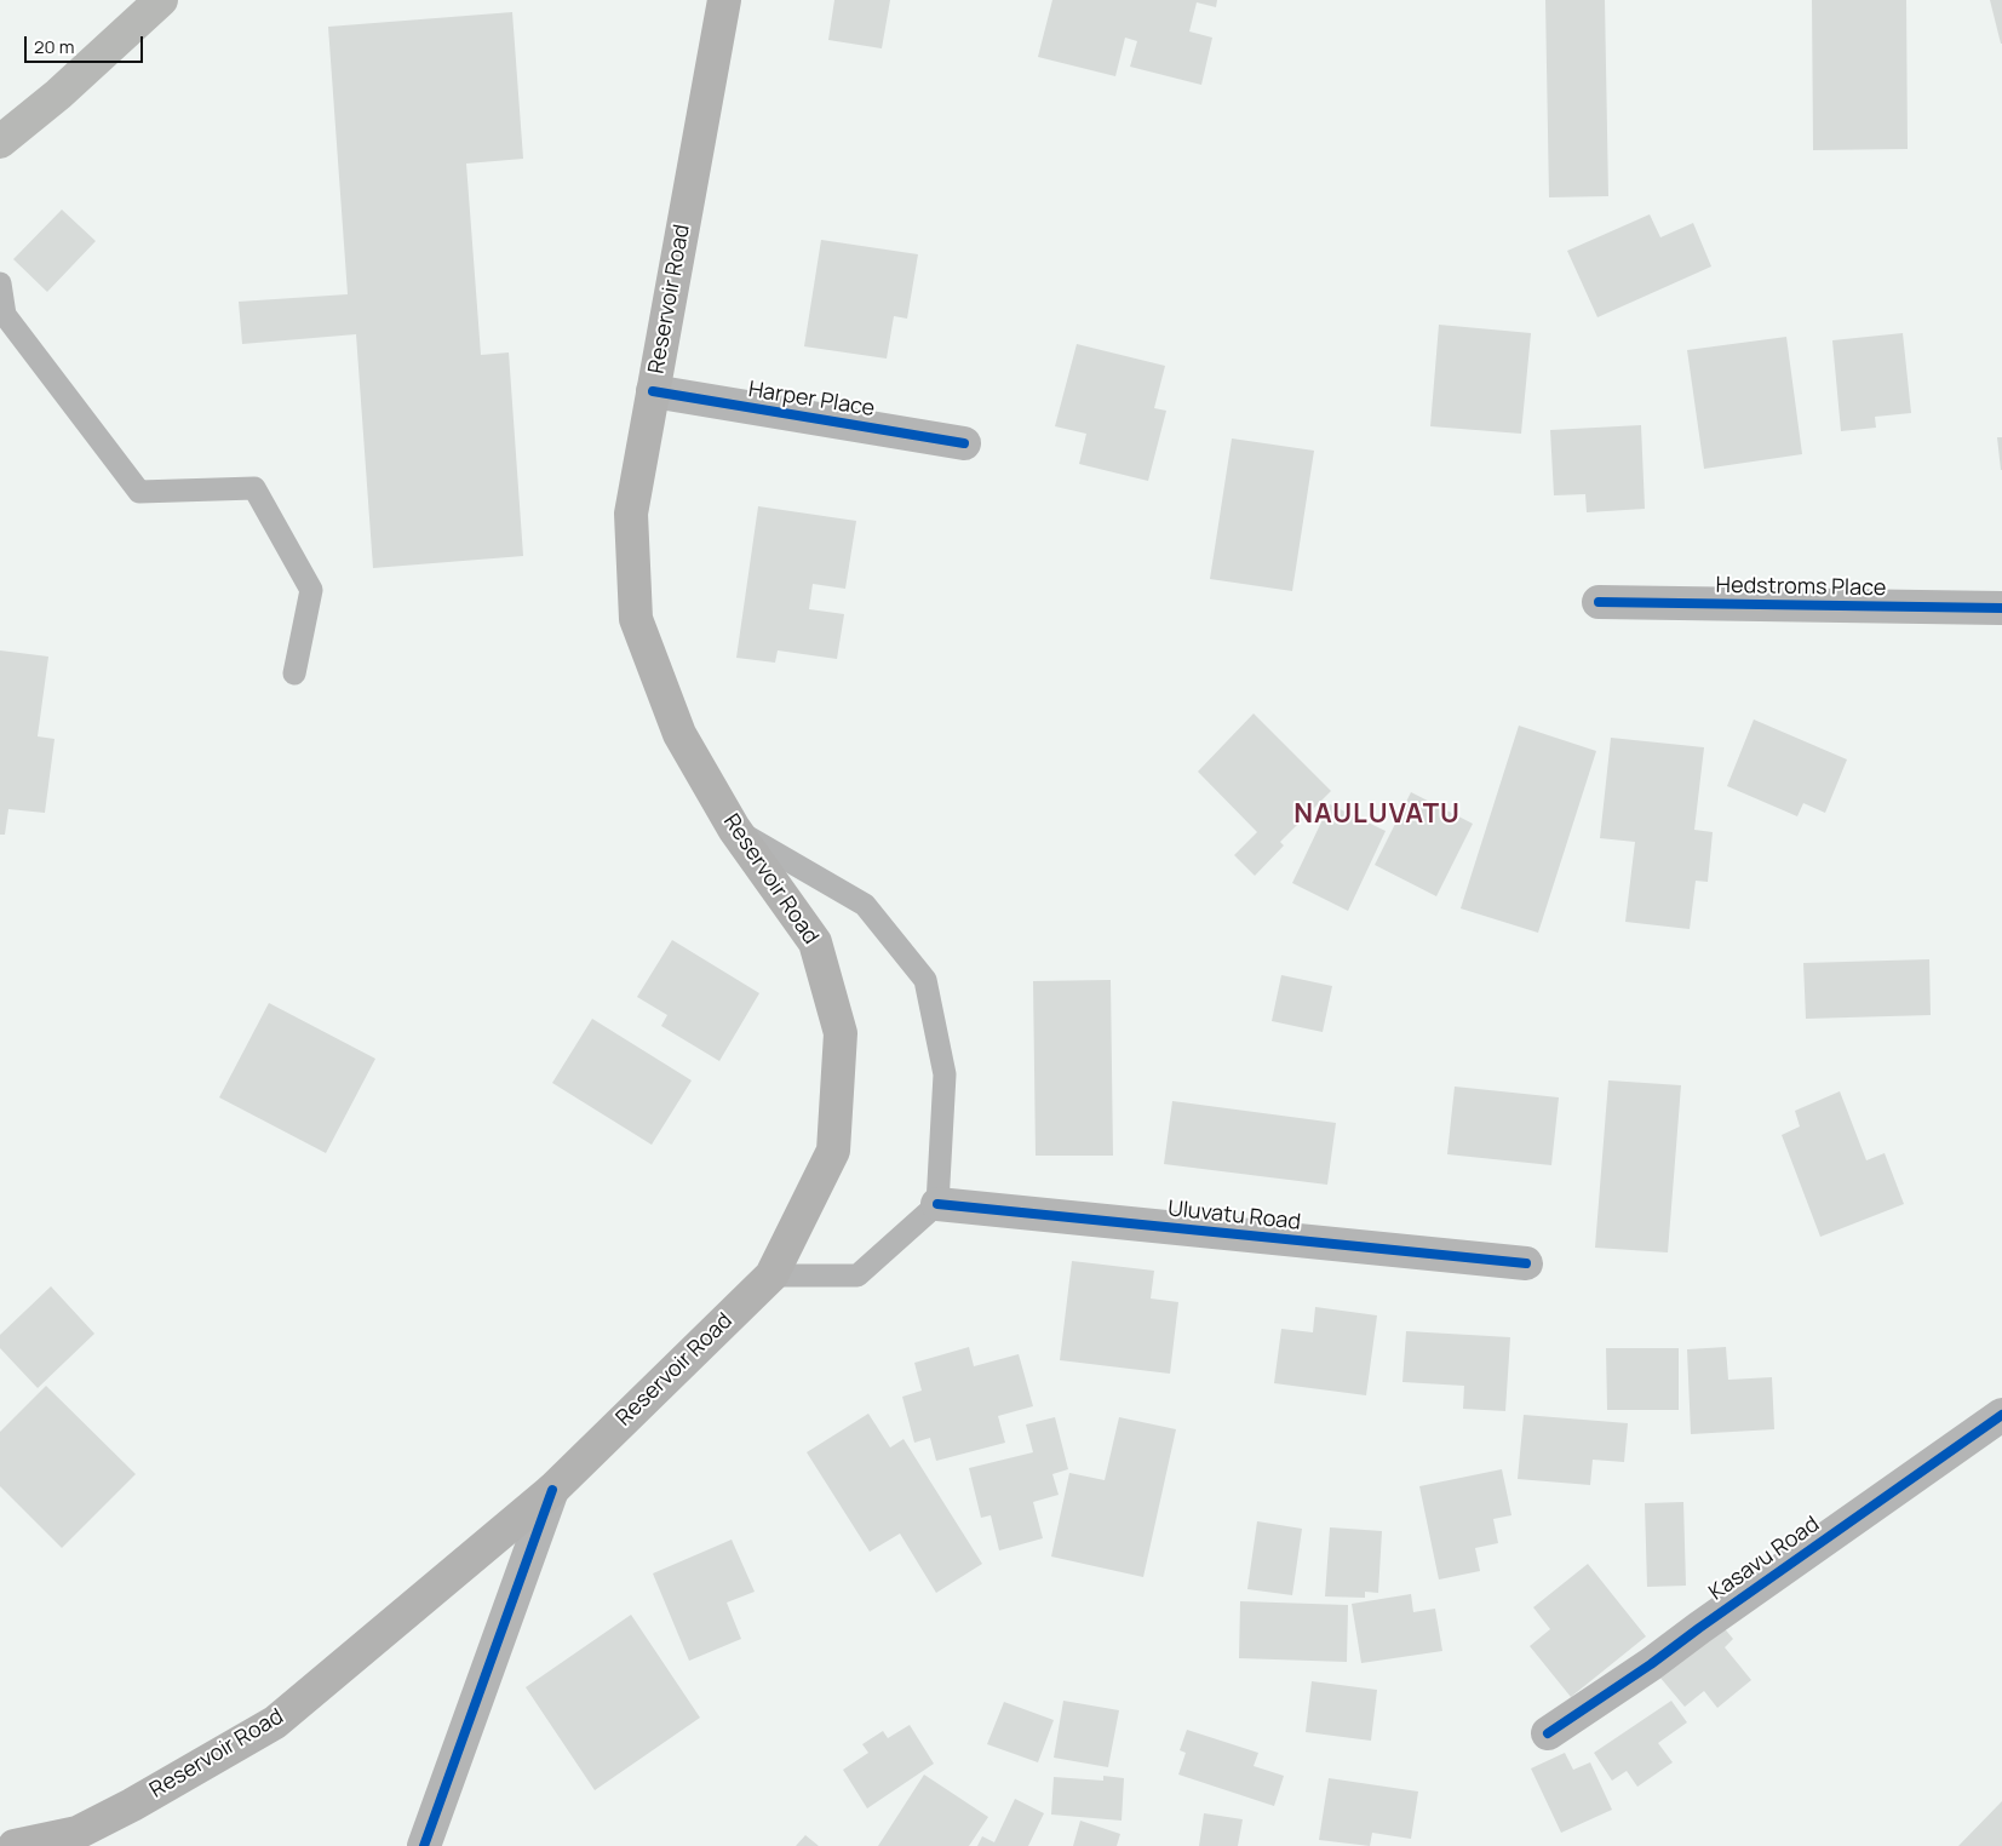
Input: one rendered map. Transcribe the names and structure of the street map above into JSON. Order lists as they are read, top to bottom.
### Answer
{
  "streets": {
    "highway": ["Reservoir Road"],
    "street": [
      "Harper Place",
      "Hedstroms Place",
      "Uluvatu Road",
      "Kasavu Road"
    ]
  },
  "crossings": [
    ["Reservoir Road", "Harper Place"]
  ],
  "districts": ["NAULUVATU"],
  "scale_bar": "20 m"
}
